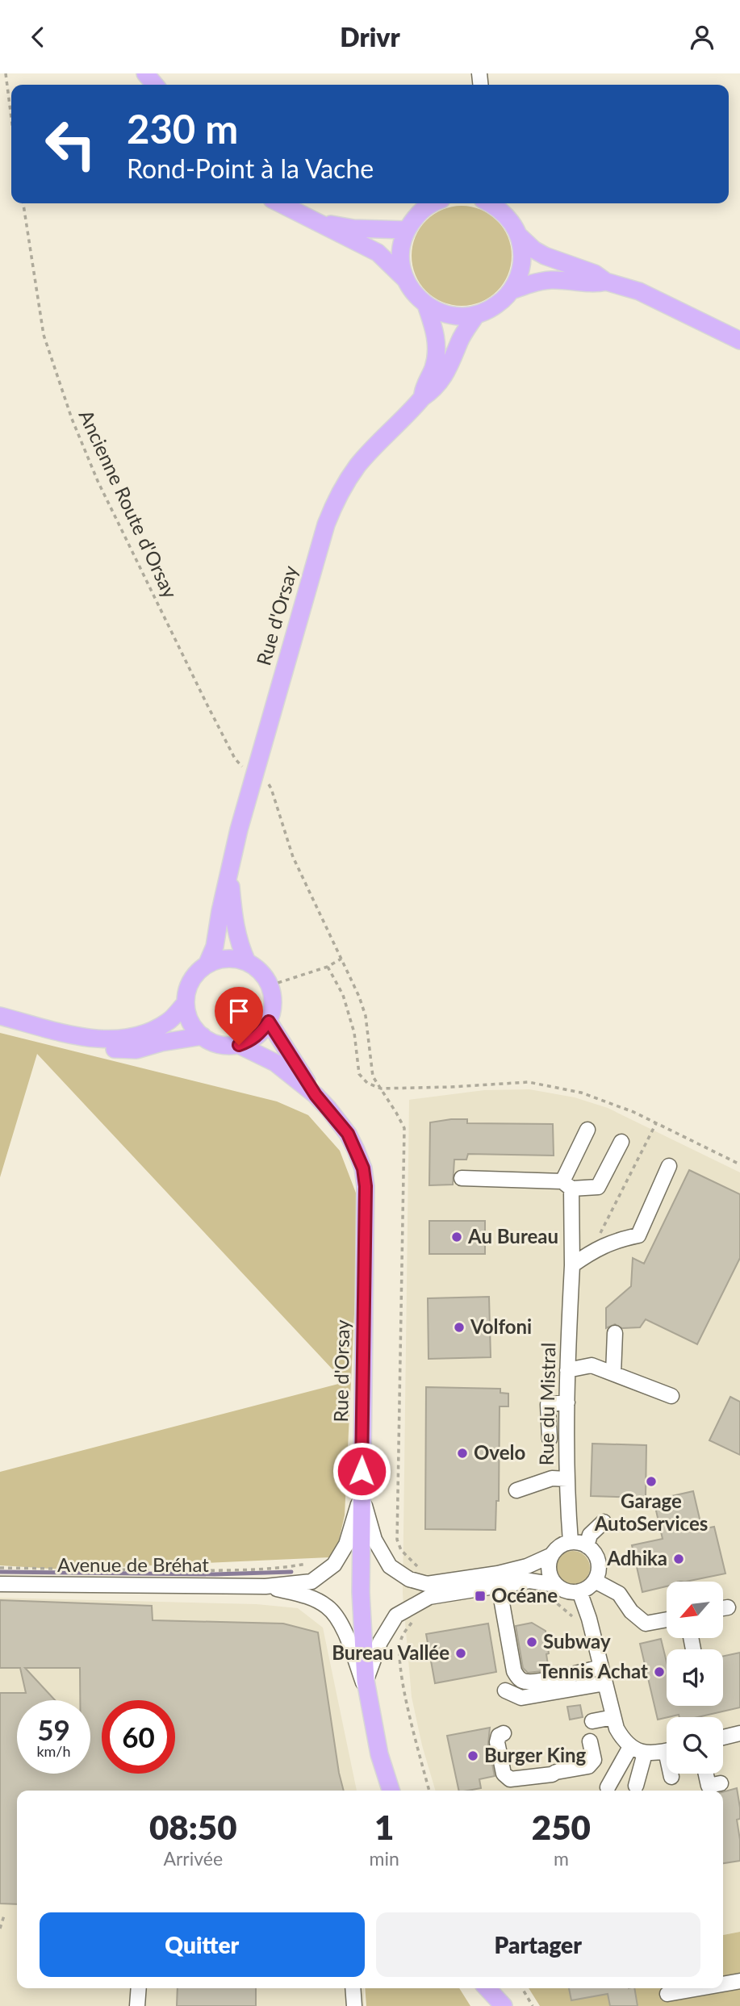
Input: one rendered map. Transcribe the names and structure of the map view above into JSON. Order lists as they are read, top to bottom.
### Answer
{
  "streets": {
    "main road": ["Rue d'Orsay"],
    "street": ["Rue du Mistral", "Avenue de Bréhat"],
    "path": ["Ancienne Route d'Orsay"]
  },
  "crossings": [
    ["Rue d'Orsay", "Avenue de Bréhat"]
  ],
  "places": {
    "other": [
      "Au Bureau",
      "Volfoni",
      "Ovelo",
      "Garage AutoServices",
      "Adhika",
      "Subway",
      "Bureau Vallée",
      "Tennis Achat",
      "Burger King"
    ],
    "transit": ["Océane"]
  },
  "north": "bottom left",
  "page": {
    "header": "Drivr",
    "turn": ["230 m", "Rond-Point à la Vache"],
    "speed": "59 km/h",
    "limit": "60",
    "eta": [
      "08:50",
      "Arrivée",
      "1",
      "min",
      "250",
      "m"
    ],
    "buttons": ["Quitter", "Partager"]
  }
}
